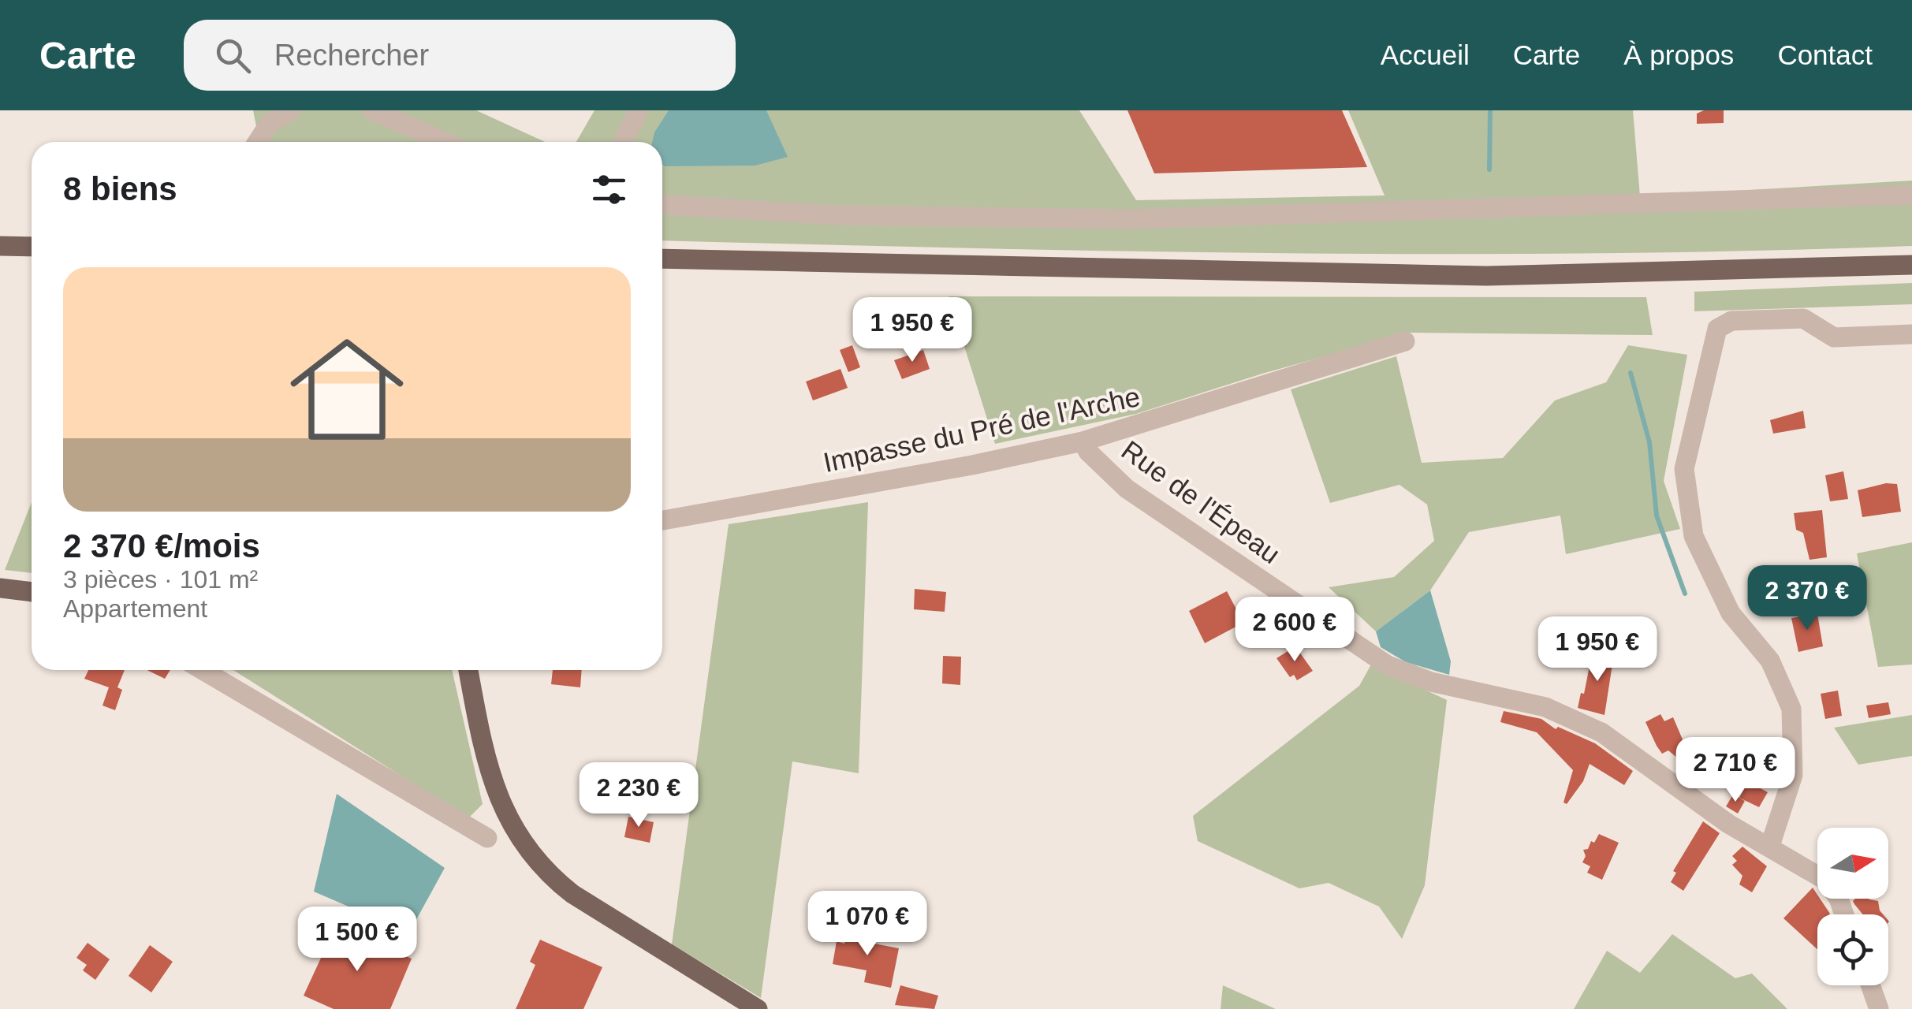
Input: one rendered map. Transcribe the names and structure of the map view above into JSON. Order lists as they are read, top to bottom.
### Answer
{
  "streets": {
    "street": ["Impasse du Pré de l'Arche", "Rue de l'Épeau"]
  },
  "crossings": [
    ["Impasse du Pré de l'Arche", "Rue de l'Épeau"]
  ],
  "north": "right",
  "page": {
    "header": "Carte",
    "search": "Rechercher",
    "nav": [
      "Accueil",
      "Carte",
      "À propos",
      "Contact"
    ],
    "heading": "8 biens",
    "list": [
      {
        "name": "2 370 €/mois",
        "note": "3 pièces · 101 m² · Appartement"
      }
    ],
    "price": [
      "1 950 €",
      "2 370 €",
      "2 600 €",
      "1 950 €",
      "2 710 €",
      "2 230 €",
      "1 070 €",
      "1 500 €"
    ]
  }
}
